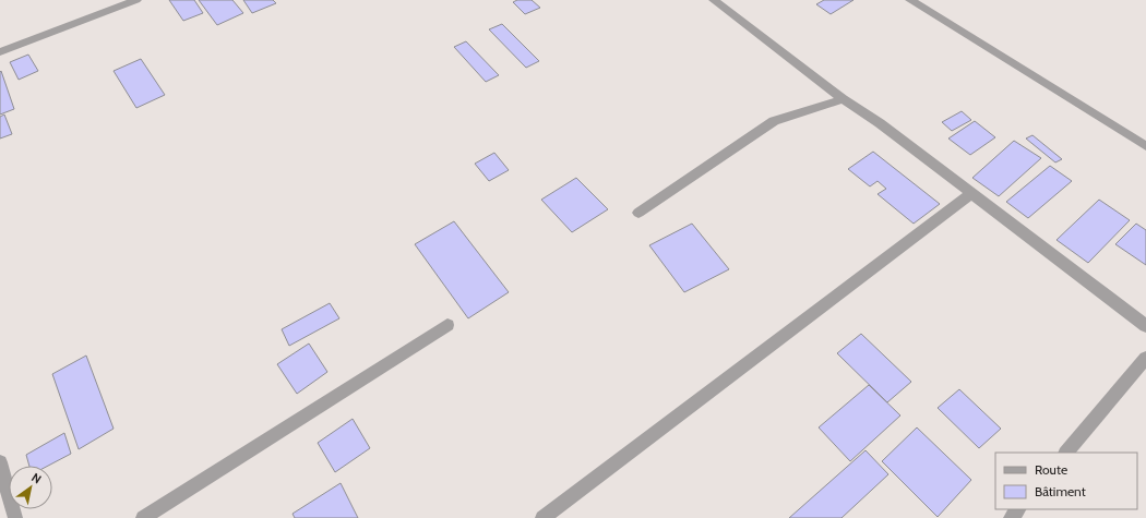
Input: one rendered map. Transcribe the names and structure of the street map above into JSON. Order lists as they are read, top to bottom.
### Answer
{
  "legend": ["Route", "Bâtiment"],
  "north": "top right"
}
